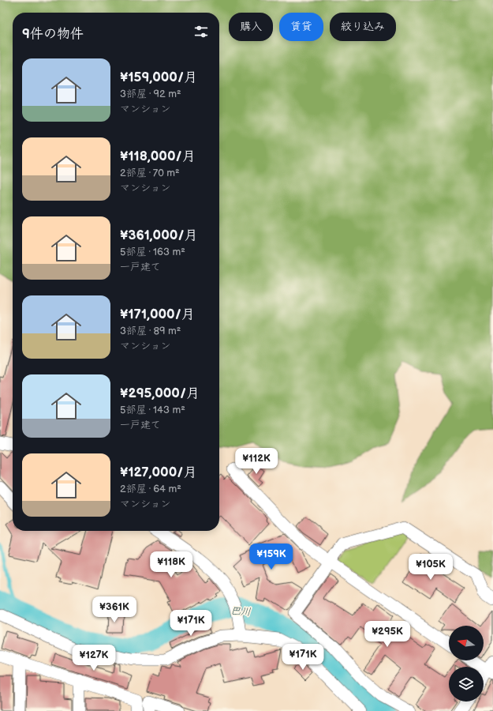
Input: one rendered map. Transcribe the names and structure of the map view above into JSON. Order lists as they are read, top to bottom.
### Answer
{
  "water": ["巴川"],
  "north": "left",
  "page": {
    "chip": ["購入", "賃貸", "絞り込み"],
    "heading": "9件の物件",
    "list": [
      {
        "name": "¥159,000/月",
        "note": "3部屋 · 92 m² · マンション"
      },
      {
        "name": "¥118,000/月",
        "note": "2部屋 · 70 m² · マンション"
      },
      {
        "name": "¥361,000/月",
        "note": "5部屋 · 163 m² · 一戸建て"
      },
      {
        "name": "¥171,000/月",
        "note": "3部屋 · 89 m² · マンション"
      },
      {
        "name": "¥295,000/月",
        "note": "5部屋 · 143 m² · 一戸建て"
      },
      {
        "name": "¥127,000/月",
        "note": "2部屋 · 64 m² · マンション"
      }
    ],
    "price": [
      "¥112K",
      "¥159K",
      "¥118K",
      "¥105K",
      "¥361K",
      "¥171K",
      "¥295K",
      "¥171K",
      "¥127K"
    ]
  }
}
